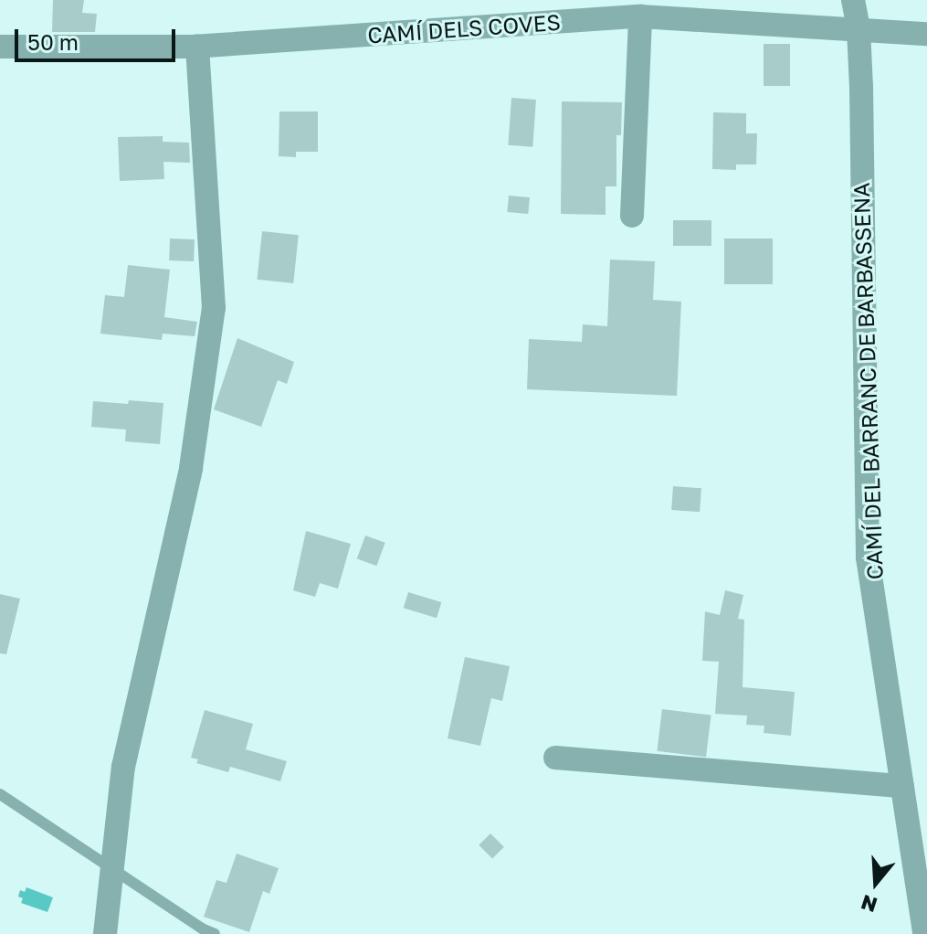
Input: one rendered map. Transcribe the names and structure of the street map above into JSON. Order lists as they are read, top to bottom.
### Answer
{
  "streets": {
    "street": ["CAMÍ DELS COVES", "CAMÍ DEL BARRANC DE BARBASSENA"]
  },
  "crossings": [
    ["CAMÍ DELS COVES", "CAMÍ DEL BARRANC DE BARBASSENA"]
  ],
  "scale_bar": "50 m",
  "north": "bottom"
}
